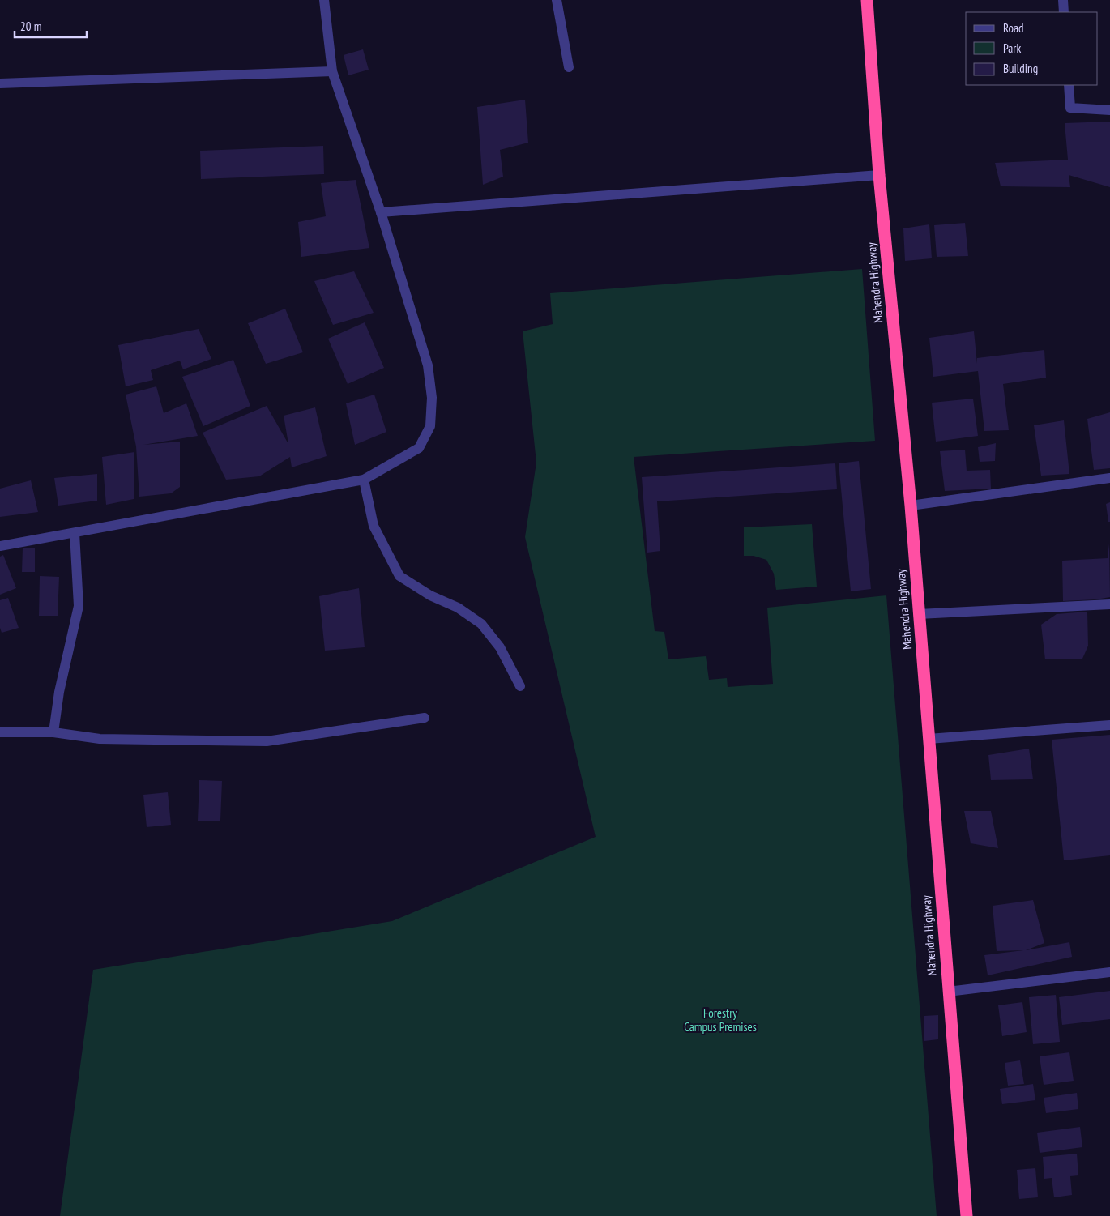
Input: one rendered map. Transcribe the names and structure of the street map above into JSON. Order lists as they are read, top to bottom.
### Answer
{
  "streets": {
    "highway": ["Mahendra Highway"]
  },
  "parks": ["Forestry Campus Premises"],
  "legend": ["Road", "Park", "Building"],
  "scale_bar": "20 m"
}
